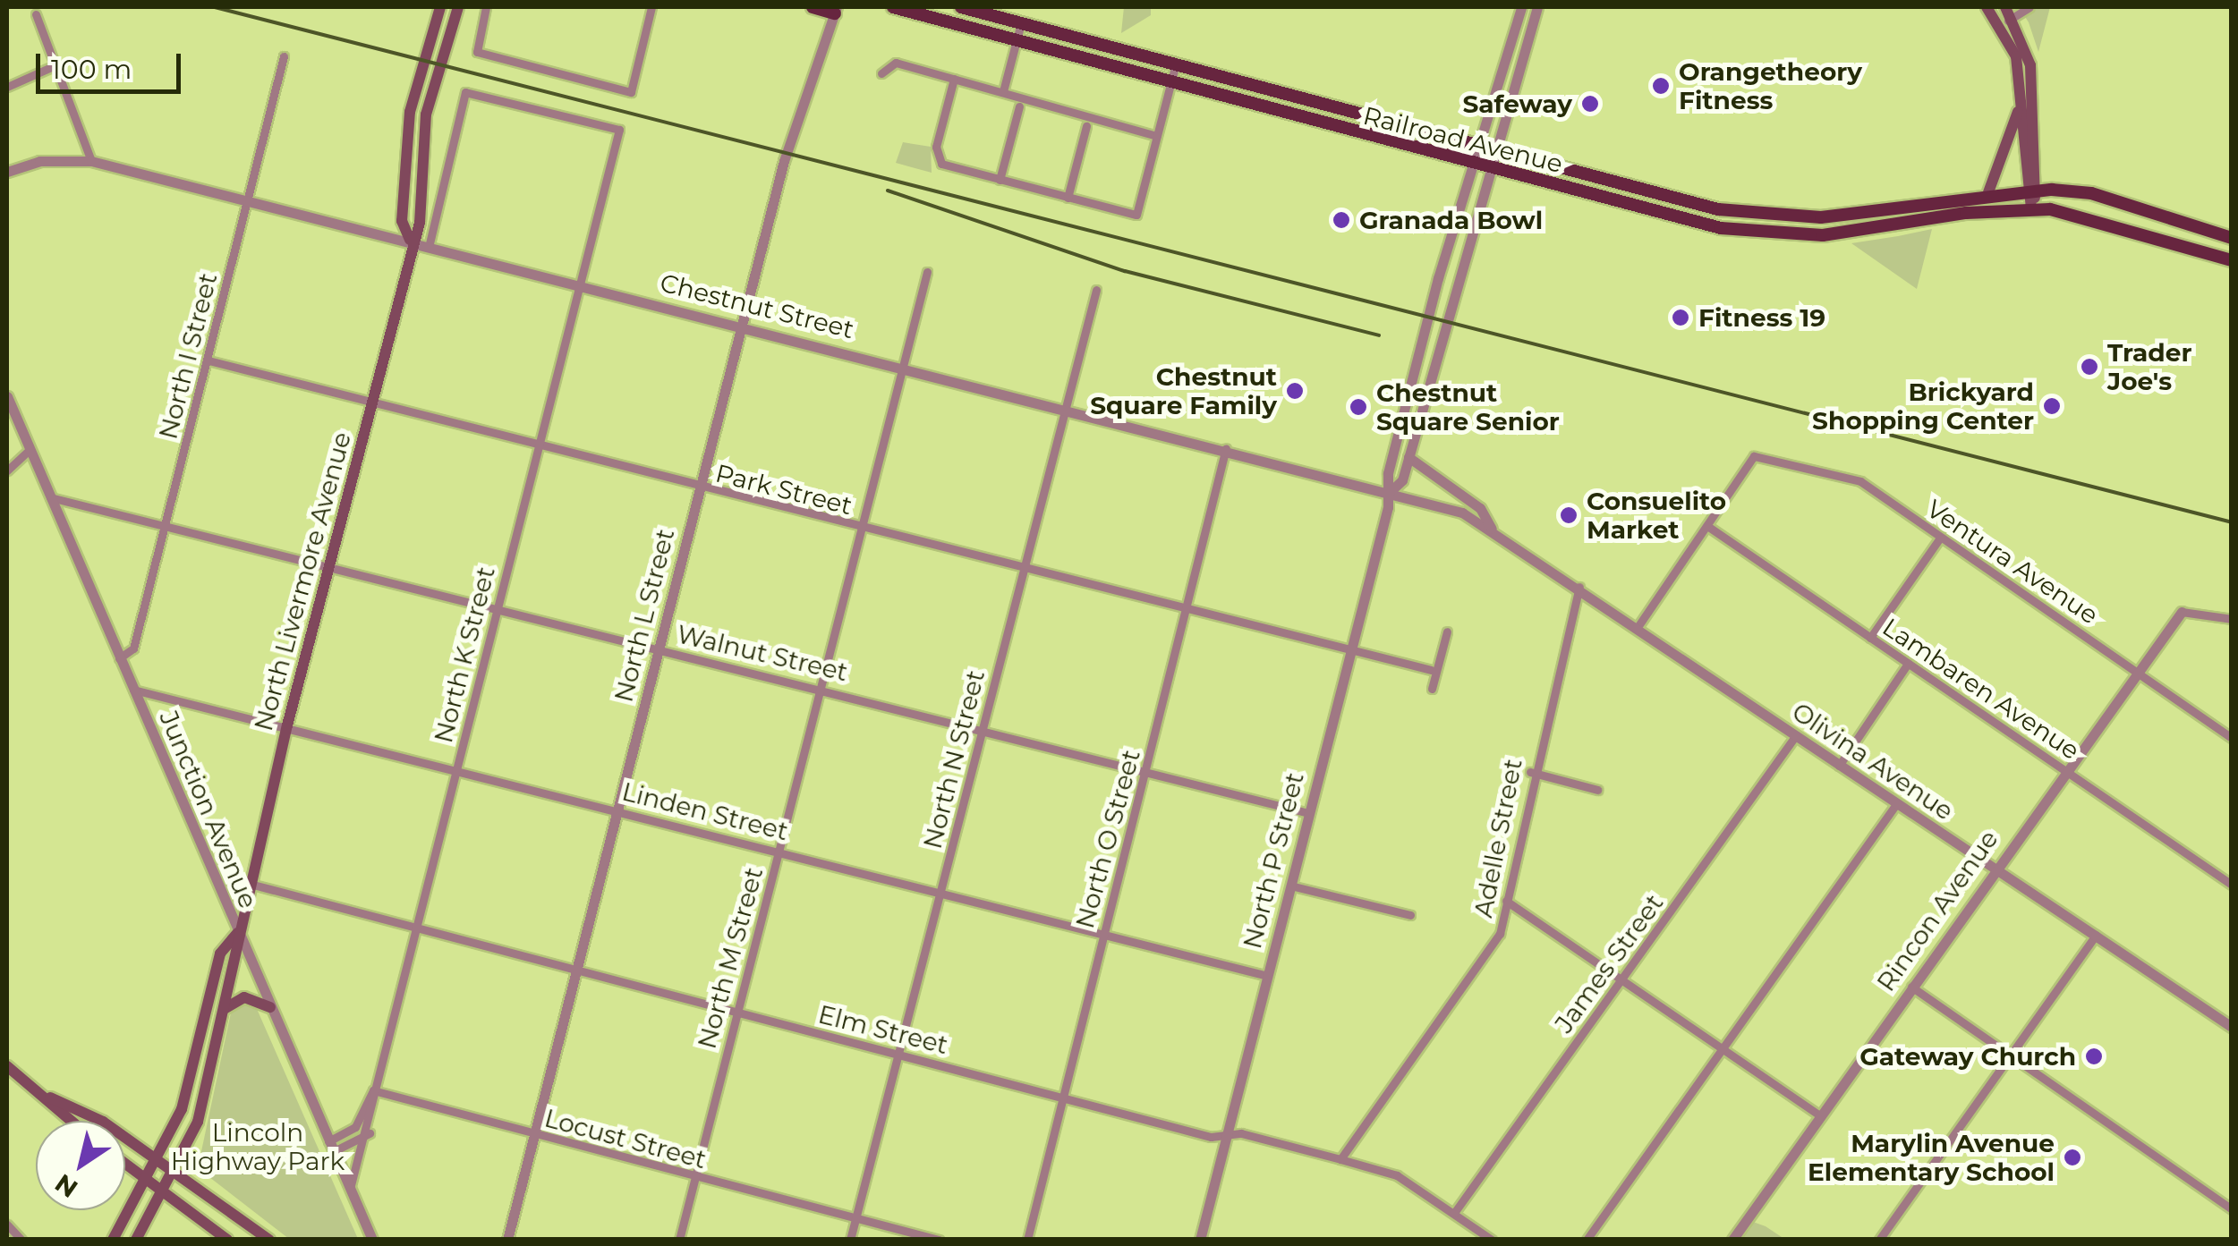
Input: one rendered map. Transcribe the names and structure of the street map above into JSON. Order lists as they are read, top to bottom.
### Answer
{
  "streets": {
    "main road": ["Railroad Avenue", "North Livermore Avenue"],
    "street": [
      "Chestnut Street",
      "North I Street",
      "Park Street",
      "Ventura Avenue",
      "North L Street",
      "Walnut Street",
      "North K Street",
      "Lambaren Avenue",
      "North N Street",
      "Olivina Avenue",
      "Junction Avenue",
      "Linden Street",
      "Adelle Street",
      "North O Street",
      "North P Street",
      "Rincon Avenue",
      "North M Street",
      "James Street",
      "Elm Street",
      "Locust Street"
    ]
  },
  "crossings": [
    ["Railroad Avenue", "North P Street"],
    ["Chestnut Street", "North I Street"],
    ["Chestnut Street", "North Livermore Avenue"],
    ["Chestnut Street", "North L Street"],
    ["Chestnut Street", "North K Street"],
    ["Chestnut Street", "North N Street"],
    ["Chestnut Street", "Olivina Avenue"],
    ["Chestnut Street", "North O Street"],
    ["Chestnut Street", "North P Street"],
    ["Chestnut Street", "North M Street"],
    ["North I Street", "Park Street"],
    ["North I Street", "Walnut Street"],
    ["North I Street", "Junction Avenue"],
    ["Park Street", "North Livermore Avenue"],
    ["Park Street", "North L Street"],
    ["Park Street", "North K Street"],
    ["Park Street", "North N Street"],
    ["Park Street", "North O Street"],
    ["Park Street", "North P Street"],
    ["Park Street", "North M Street"],
    ["Ventura Avenue", "Lambaren Avenue"],
    ["Ventura Avenue", "Rincon Avenue"],
    ["North Livermore Avenue", "Walnut Street"],
    ["North Livermore Avenue", "Junction Avenue"],
    ["North Livermore Avenue", "Linden Street"],
    ["North Livermore Avenue", "Elm Street"],
    ["North L Street", "Walnut Street"],
    ["North L Street", "Linden Street"],
    ["North L Street", "Elm Street"],
    ["North L Street", "Locust Street"],
    ["Walnut Street", "North K Street"],
    ["Walnut Street", "North N Street"],
    ["Walnut Street", "Junction Avenue"],
    ["Walnut Street", "North O Street"],
    ["Walnut Street", "North P Street"],
    ["Walnut Street", "North M Street"],
    ["North K Street", "Junction Avenue"],
    ["North K Street", "Linden Street"],
    ["North K Street", "Elm Street"],
    ["North K Street", "Locust Street"],
    ["Lambaren Avenue", "Rincon Avenue"],
    ["North N Street", "Linden Street"],
    ["North N Street", "Elm Street"],
    ["North N Street", "Locust Street"],
    ["Olivina Avenue", "Adelle Street"],
    ["Olivina Avenue", "Rincon Avenue"],
    ["Olivina Avenue", "James Street"],
    ["Junction Avenue", "Linden Street"],
    ["Linden Street", "North O Street"],
    ["Linden Street", "North P Street"],
    ["Linden Street", "North M Street"],
    ["Adelle Street", "Elm Street"],
    ["North O Street", "Elm Street"],
    ["North P Street", "Elm Street"],
    ["North M Street", "Elm Street"],
    ["North M Street", "Locust Street"],
    ["James Street", "Elm Street"]
  ],
  "parks": ["Lincoln Highway Park"],
  "places": [
    "Orangetheory Fitness",
    "Safeway",
    "Granada Bowl",
    "Fitness 19",
    "Trader Joe's",
    "Chestnut Square Family",
    "Brickyard Shopping Center",
    "Chestnut Square Senior",
    "Consuelito Market",
    "Gateway Church",
    "Marylin Avenue Elementary School"
  ],
  "scale_bar": "100 m",
  "north": "bottom left"
}
